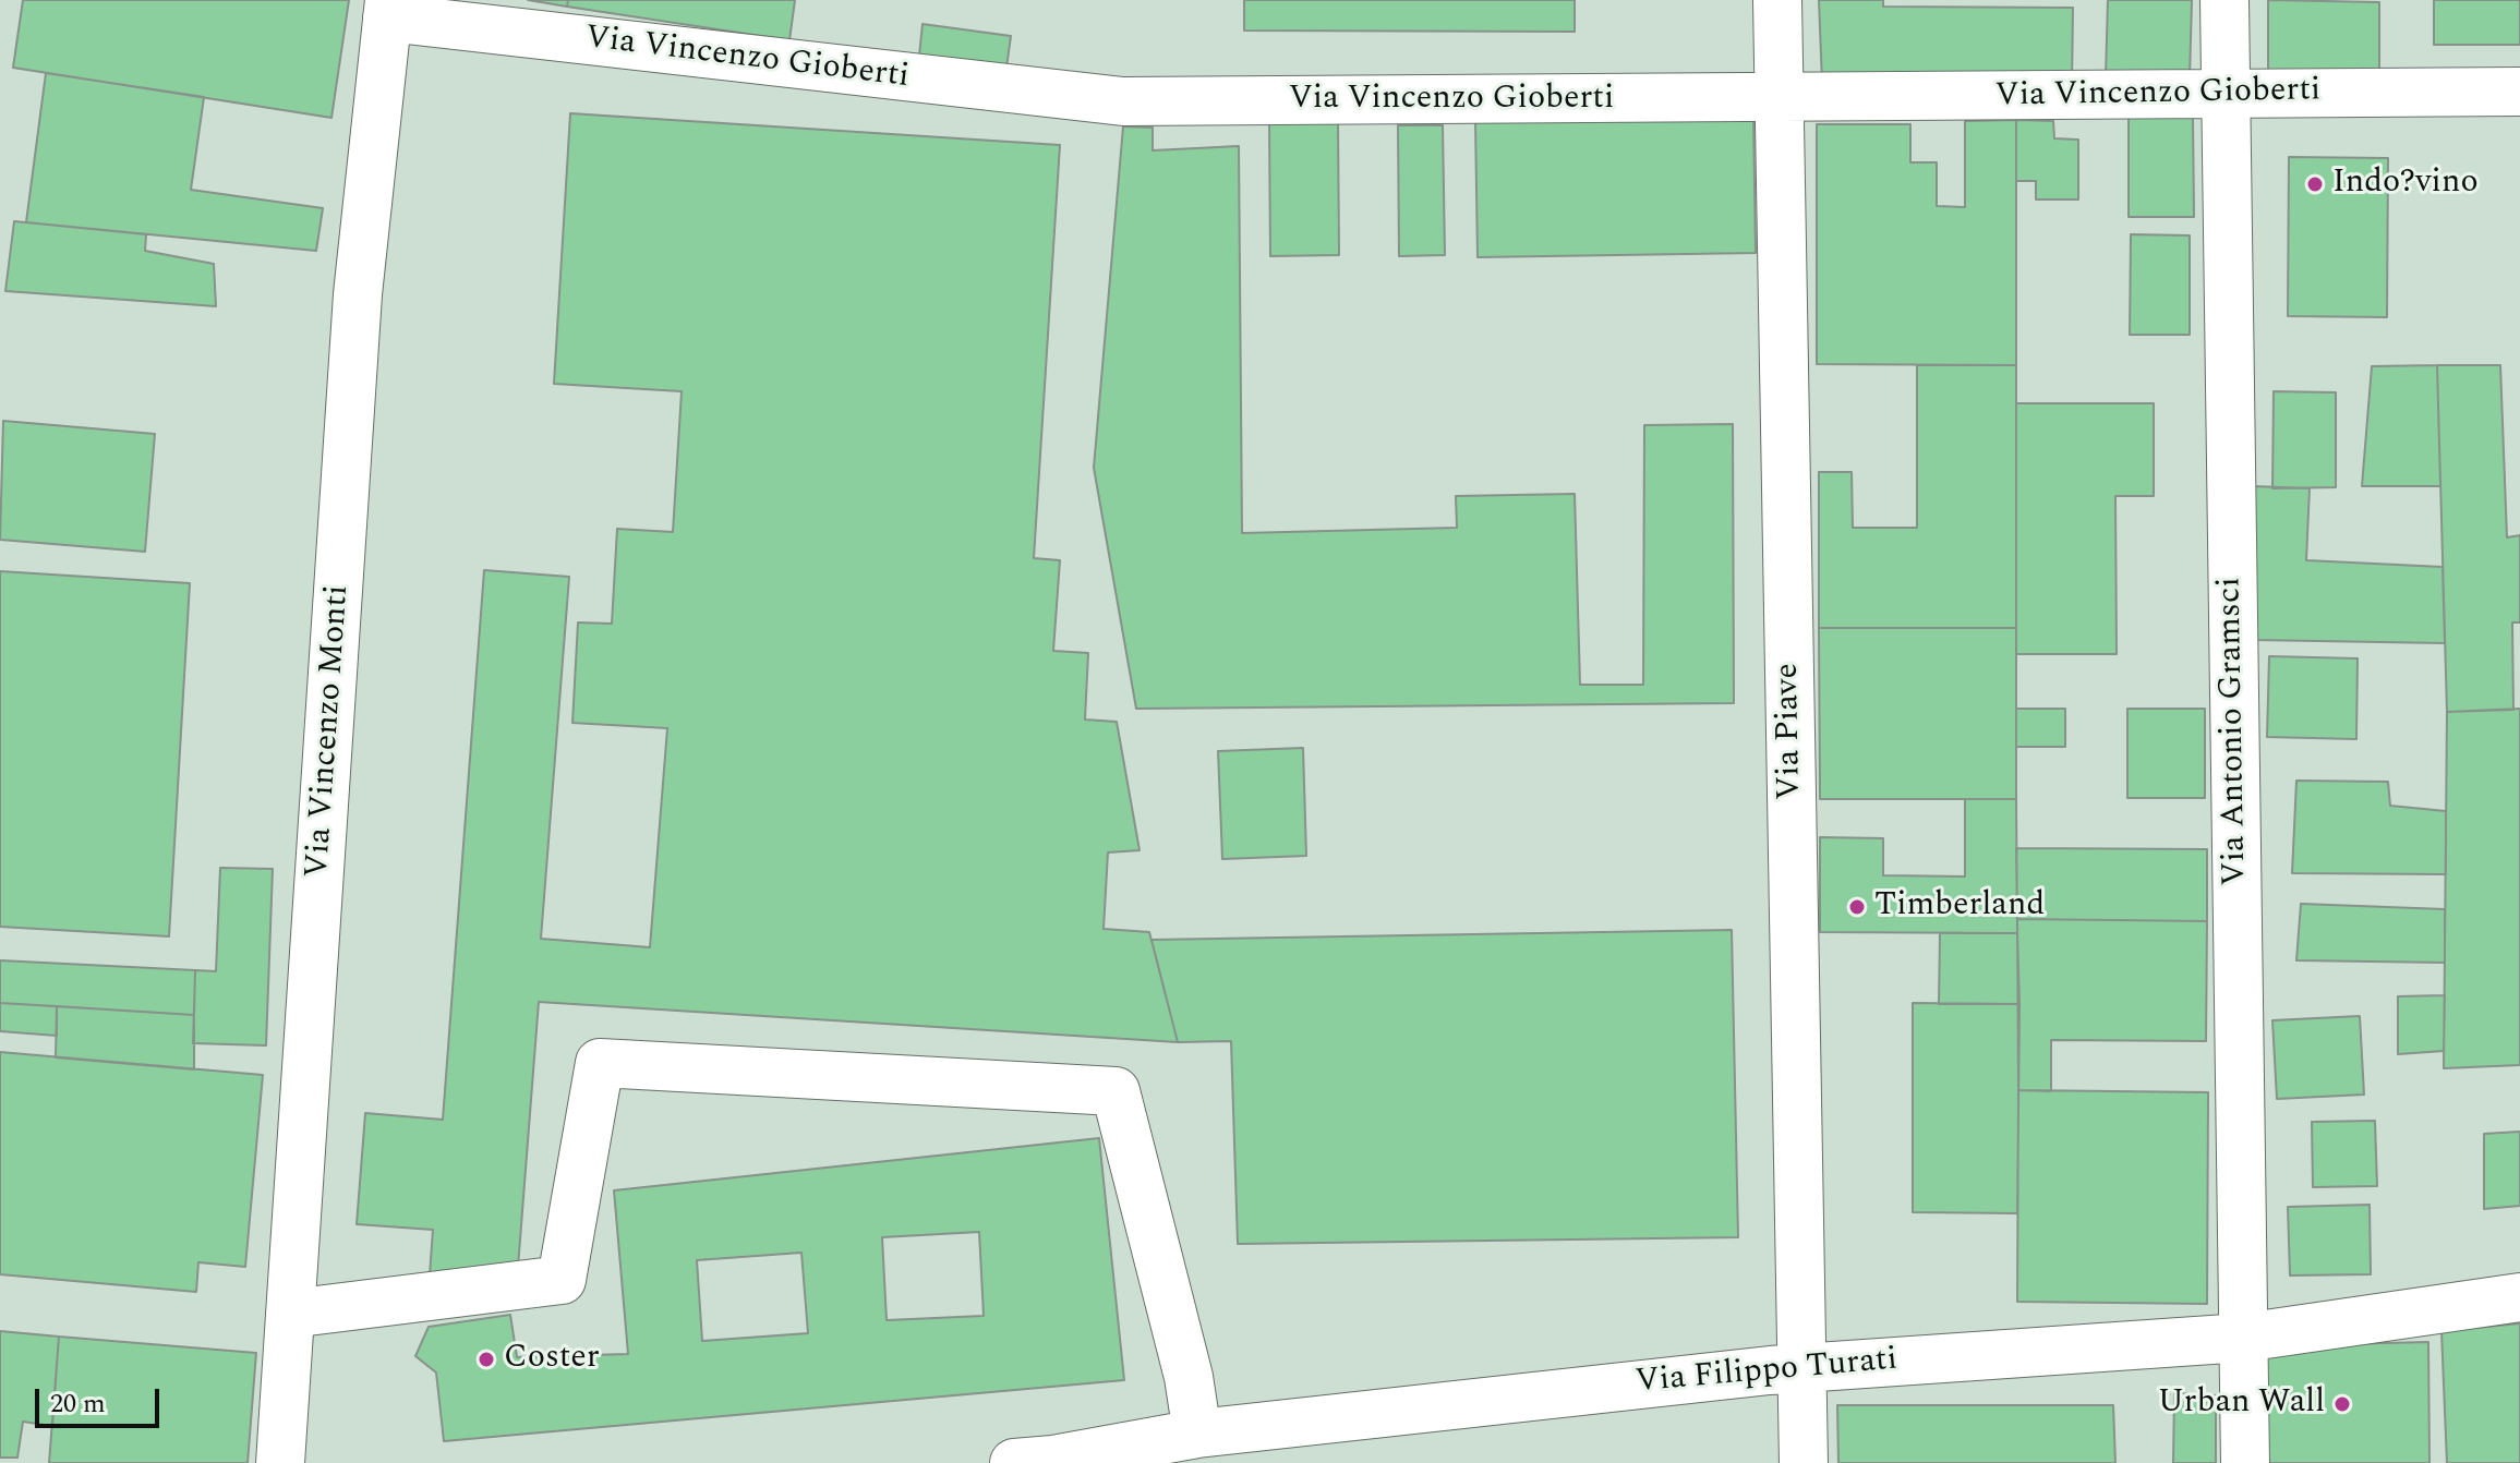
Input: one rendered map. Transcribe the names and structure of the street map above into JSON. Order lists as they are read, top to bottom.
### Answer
{
  "streets": {
    "street": [
      "Via Vincenzo Gioberti",
      "Via Vincenzo Monti",
      "Via Piave",
      "Via Antonio Gramsci",
      "Via Filippo Turati"
    ]
  },
  "crossings": [
    ["Via Vincenzo Gioberti", "Via Vincenzo Monti"],
    ["Via Vincenzo Gioberti", "Via Piave"],
    ["Via Vincenzo Gioberti", "Via Antonio Gramsci"],
    ["Via Piave", "Via Filippo Turati"],
    ["Via Antonio Gramsci", "Via Filippo Turati"]
  ],
  "places": [
    "Indo?vino",
    "Timberland",
    "Coster",
    "Urban Wall"
  ],
  "scale_bar": "20 m"
}
